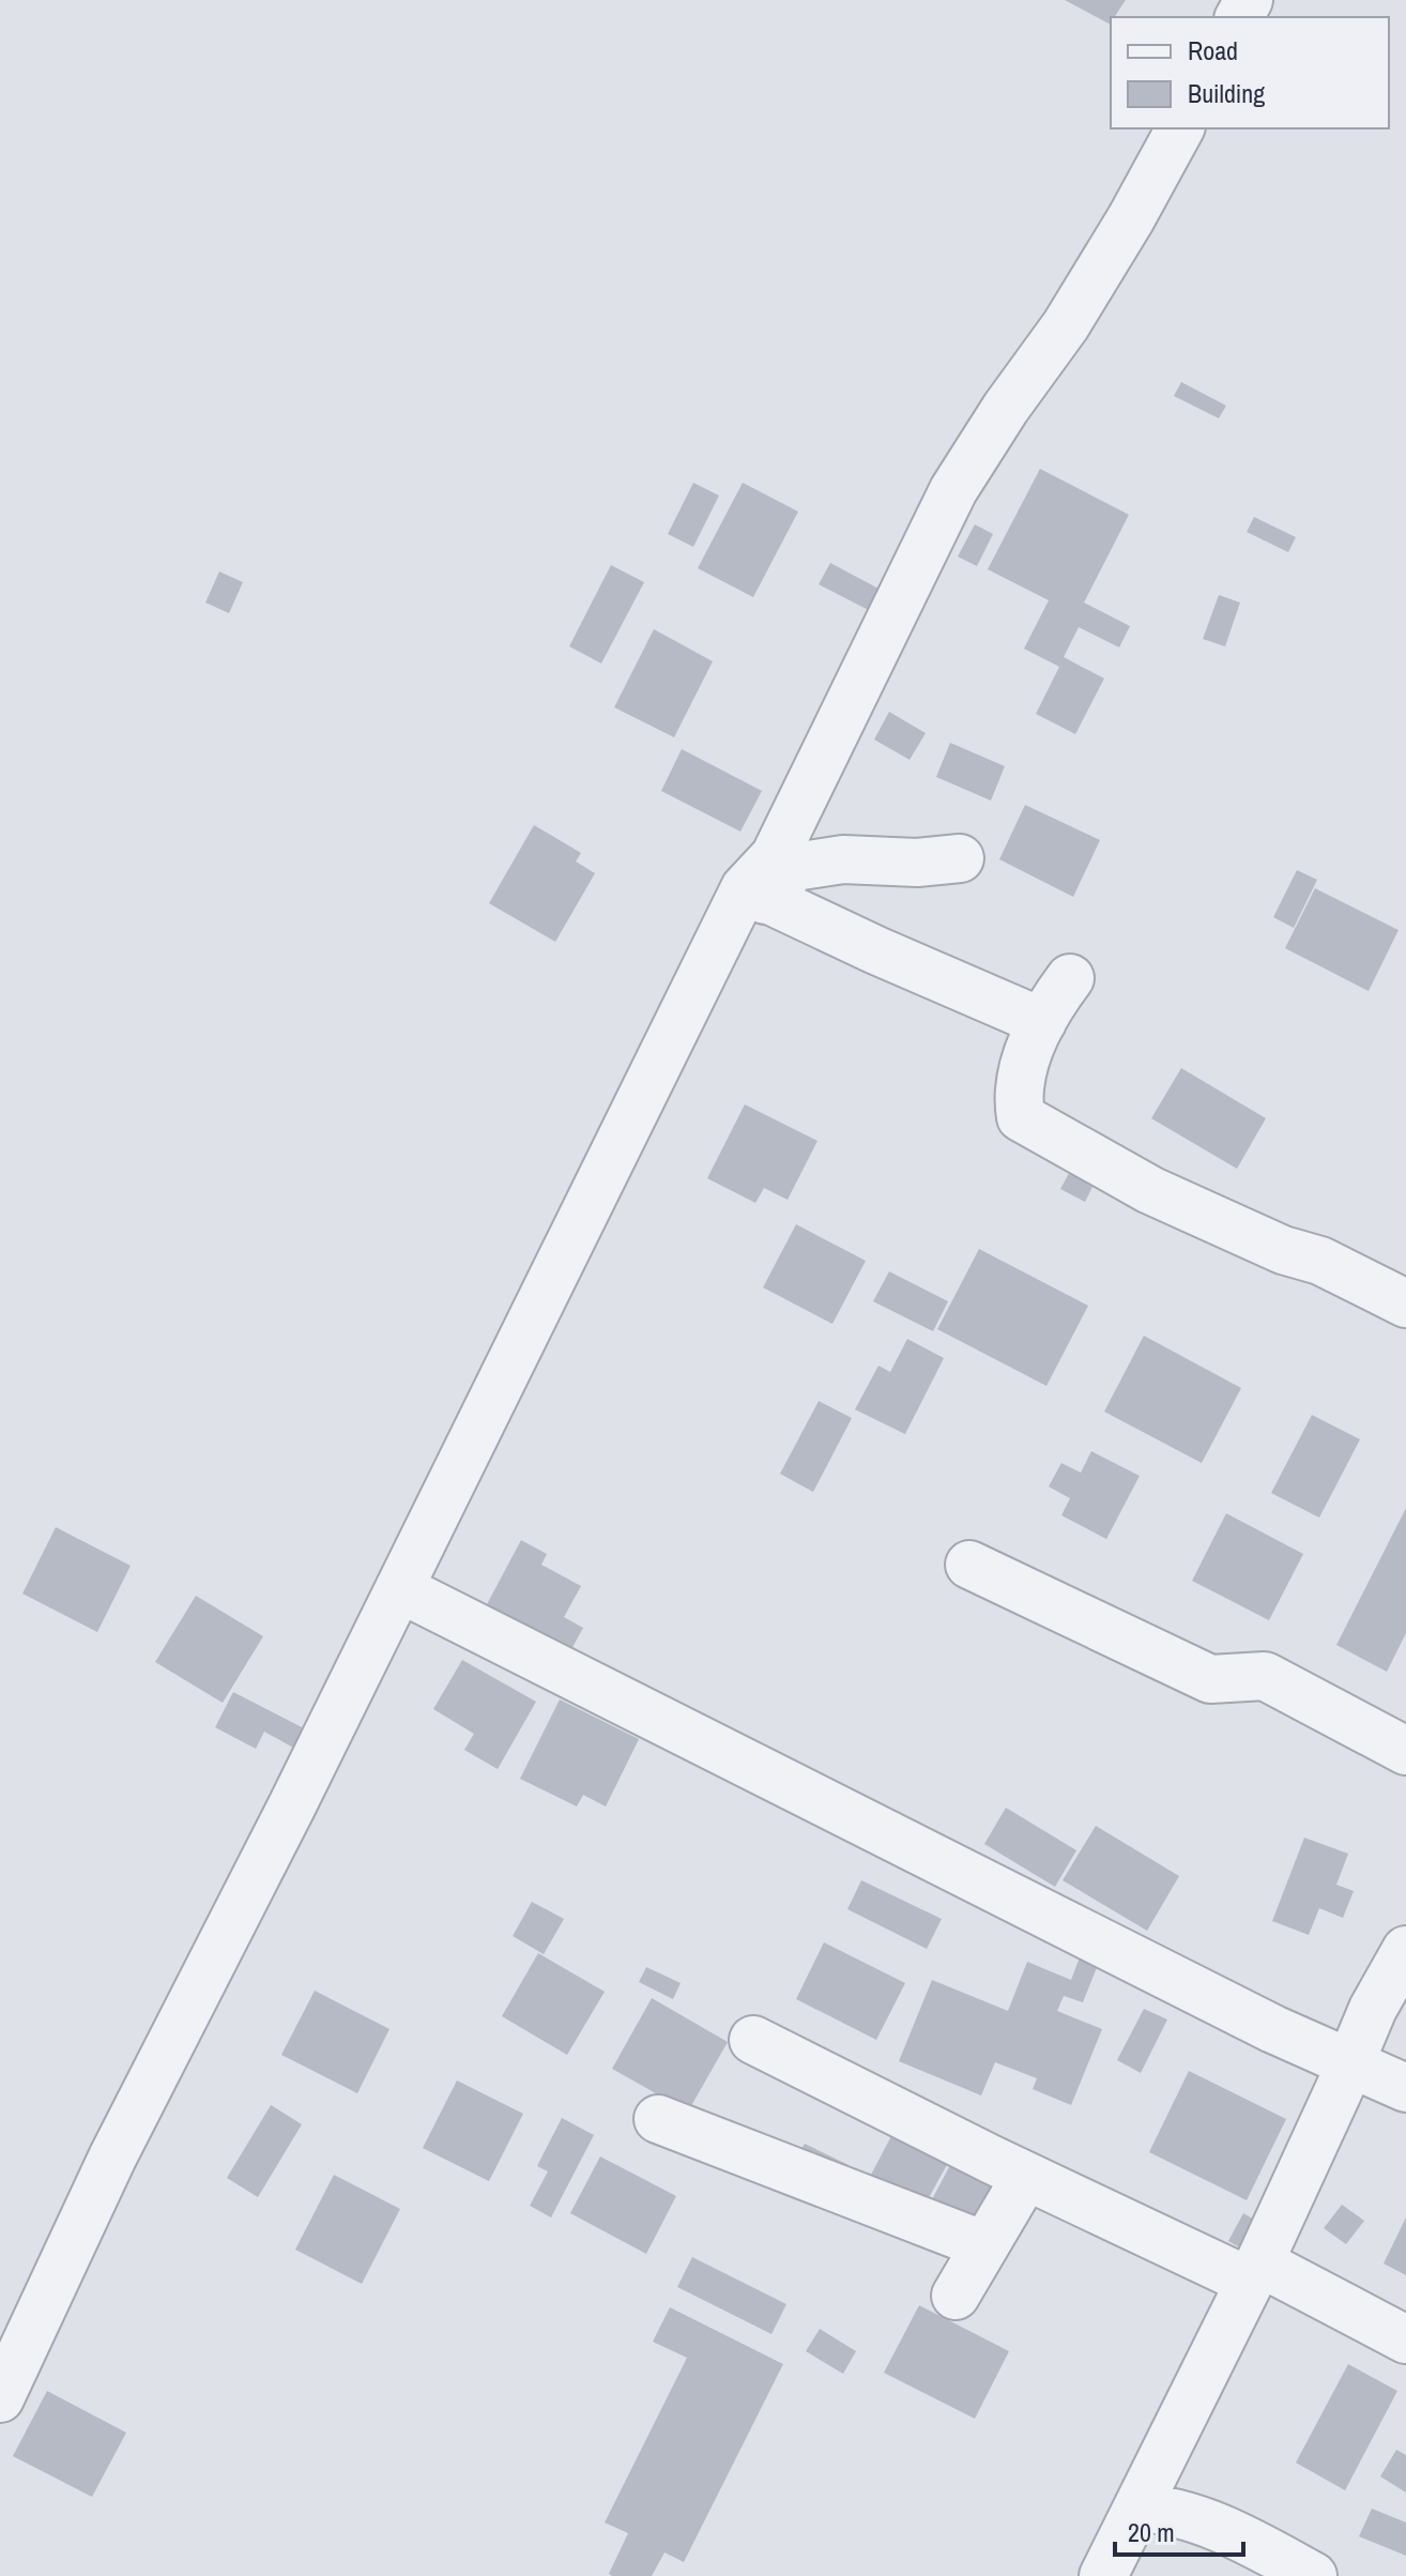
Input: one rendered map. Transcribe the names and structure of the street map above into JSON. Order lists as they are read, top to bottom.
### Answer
{
  "legend": ["Road", "Building"],
  "scale_bar": "20 m"
}
